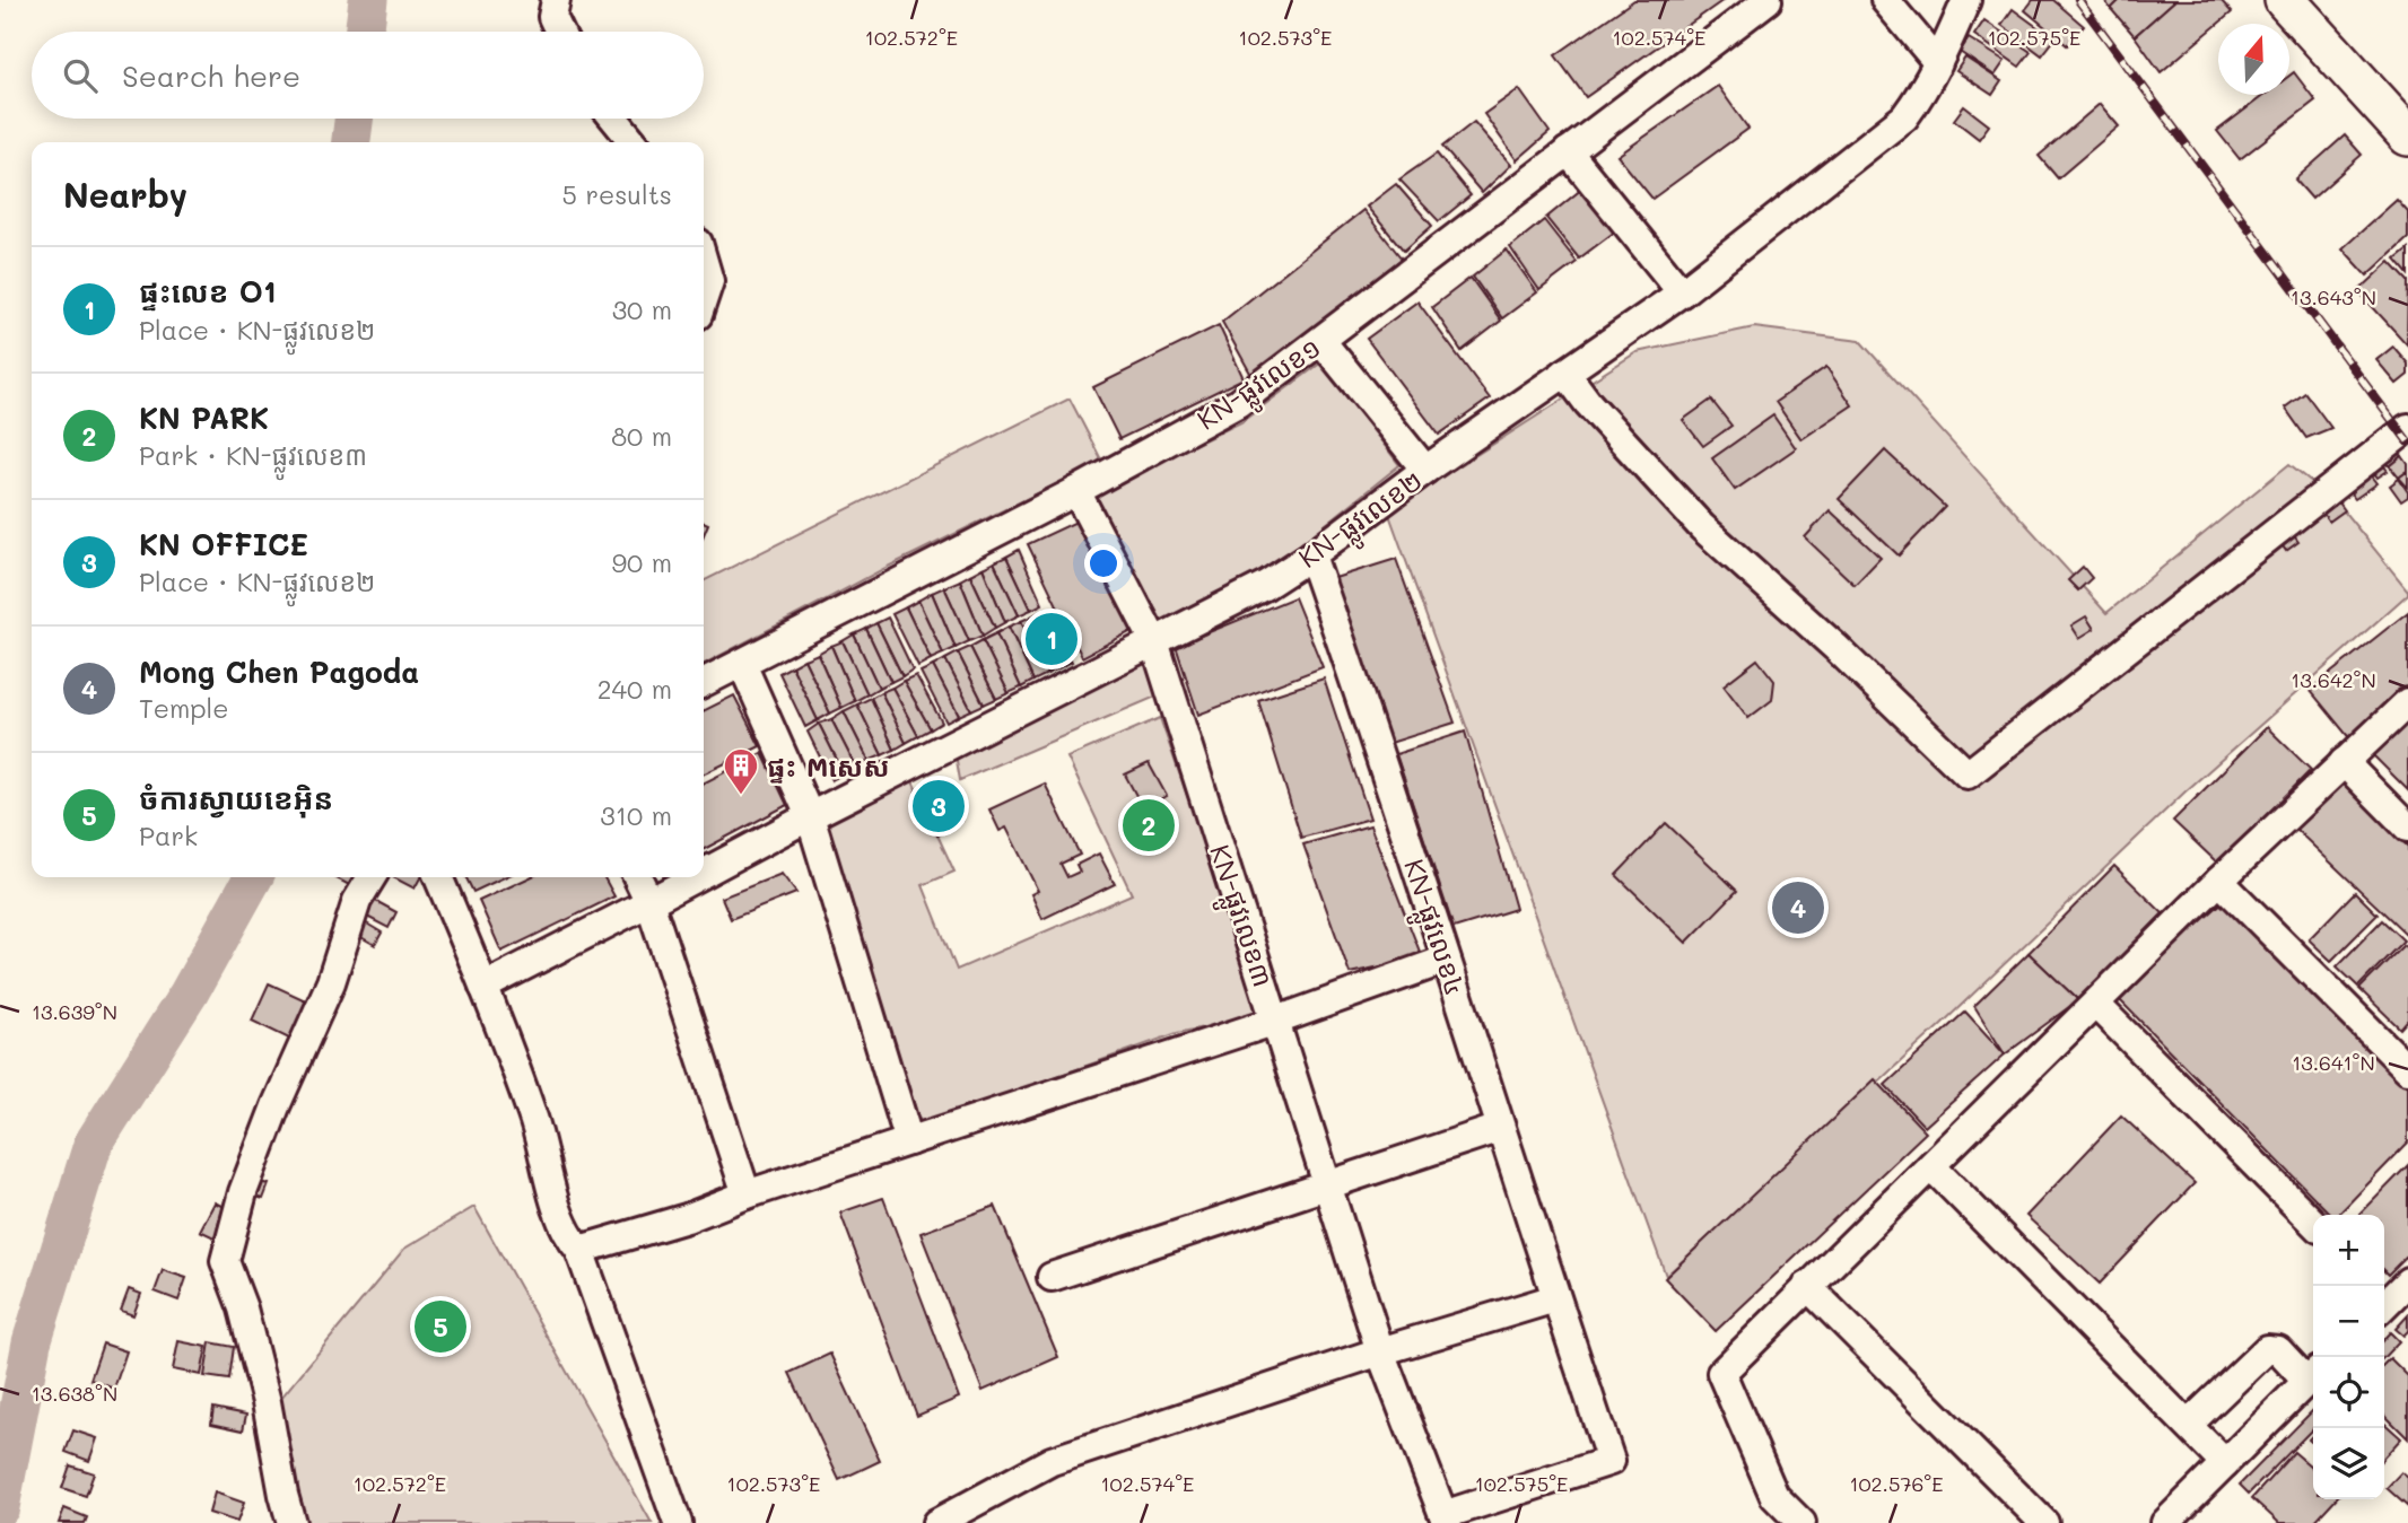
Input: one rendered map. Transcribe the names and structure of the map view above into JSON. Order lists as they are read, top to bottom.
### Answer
{
  "streets": {
    "street": [
      "KN-ផ្លូវលេខ១",
      "KN-ផ្លូវលេខ២",
      "KN-ផ្លូវលេខ៣",
      "KN-ផ្លូវលេខ៤"
    ]
  },
  "crossings": [
    ["KN-ផ្លូវលេខ១", "KN-ផ្លូវលេខ៣"],
    ["KN-ផ្លូវលេខ២", "KN-ផ្លូវលេខ៣"],
    ["KN-ផ្លូវលេខ២", "KN-ផ្លូវលេខ៤"],
    ["KN-ផ្លូវលេខ៣", "KN-ផ្លូវលេខ៤"]
  ],
  "places": {
    "building": ["ផ្ទះ Mសេស"]
  },
  "north": "top",
  "page": {
    "search": "Search here",
    "heading": ["Nearby", "5 results"],
    "list": [
      {
        "mark": "1",
        "name": "ផ្ទះលេខ O1",
        "note": "Place · KN-ផ្លូវលេខ២",
        "value": "30 m"
      },
      {
        "mark": "2",
        "name": "KN PARK",
        "note": "Park · KN-ផ្លូវលេខ៣",
        "value": "80 m"
      },
      {
        "mark": "3",
        "name": "KN OFFICE",
        "note": "Place · KN-ផ្លូវលេខ២",
        "value": "90 m"
      },
      {
        "mark": "4",
        "name": "Mong Chen Pagoda",
        "note": "Temple",
        "value": "240 m"
      },
      {
        "mark": "5",
        "name": "ចំការស្វាយខេអ៊ិន",
        "note": "Park",
        "value": "310 m"
      }
    ],
    "pins": [
      "1",
      "3",
      "2",
      "4",
      "5"
    ],
    "map_buttons": ["+", "−"]
  },
  "coordinates": [
    "102.572°E",
    "102.573°E",
    "102.574°E",
    "102.575°E",
    "13.643°N",
    "13.642°N",
    "13.639°N",
    "13.641°N",
    "13.638°N",
    "102.576°E"
  ]
}
